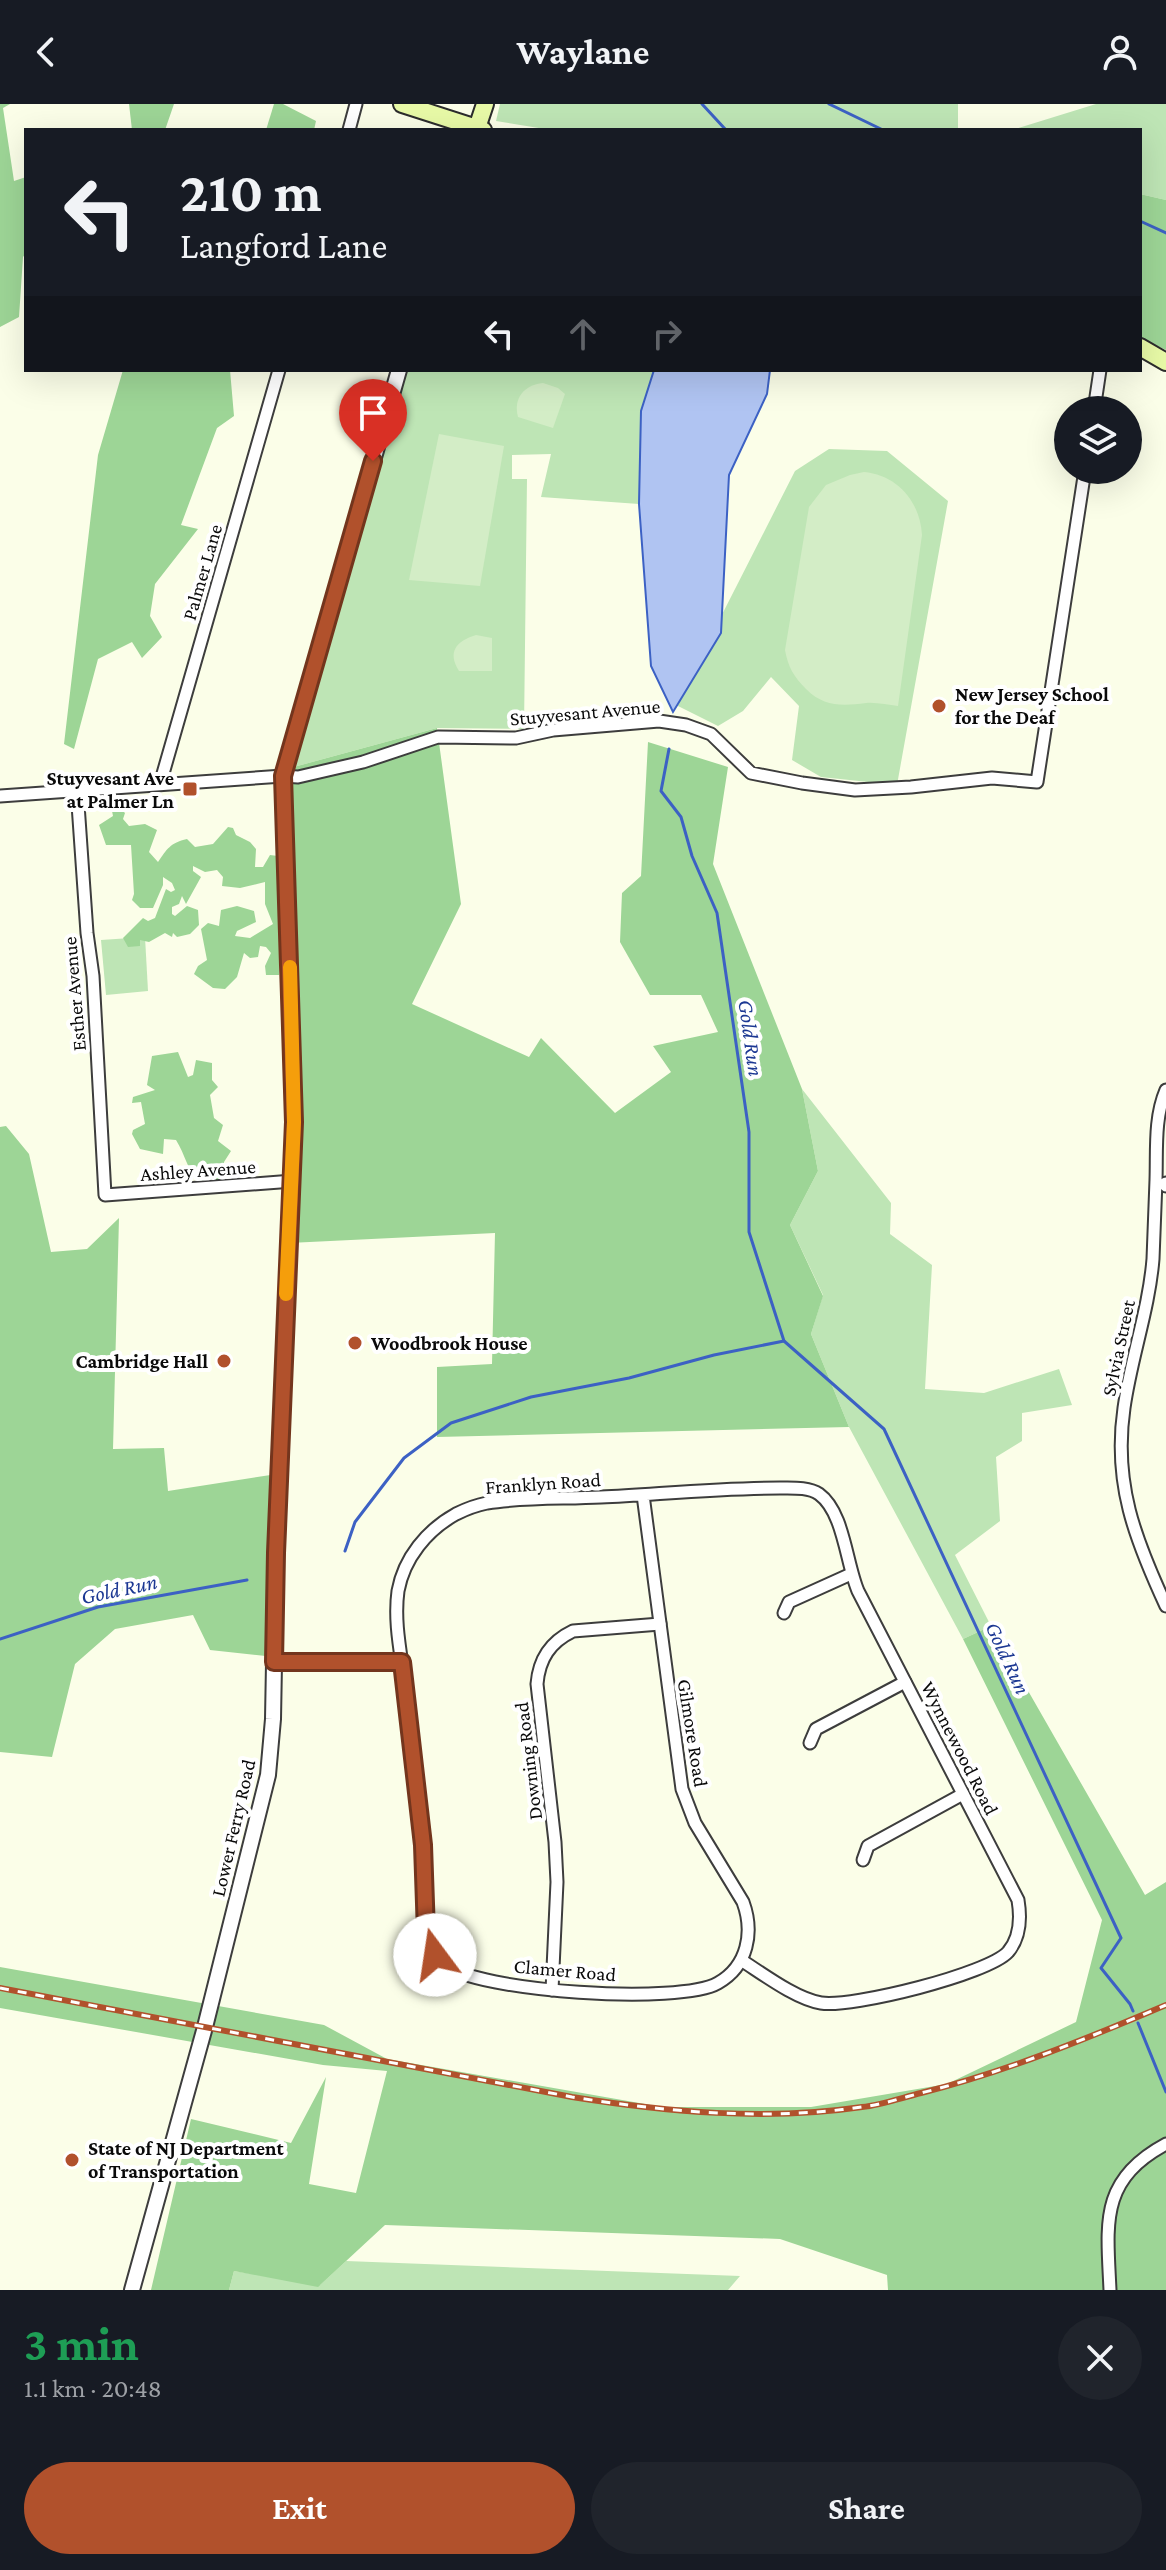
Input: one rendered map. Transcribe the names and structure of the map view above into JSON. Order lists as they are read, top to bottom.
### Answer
{
  "streets": {
    "street": [
      "Palmer Lane",
      "Stuyvesant Avenue",
      "Esther Avenue",
      "Ashley Avenue",
      "Sylvia Street",
      "Franklyn Road",
      "Gilmore Road",
      "Wynnewood Road",
      "Downing Road",
      "Lower Ferry Road",
      "Clamer Road"
    ]
  },
  "crossings": [
    ["Palmer Lane", "Stuyvesant Avenue"],
    ["Stuyvesant Avenue", "Esther Avenue"],
    ["Stuyvesant Avenue", "Lower Ferry Road"],
    ["Esther Avenue", "Ashley Avenue"],
    ["Ashley Avenue", "Lower Ferry Road"],
    ["Franklyn Road", "Gilmore Road"],
    ["Franklyn Road", "Wynnewood Road"],
    ["Franklyn Road", "Clamer Road"],
    ["Gilmore Road", "Wynnewood Road"],
    ["Gilmore Road", "Downing Road"],
    ["Gilmore Road", "Clamer Road"],
    ["Wynnewood Road", "Clamer Road"],
    ["Downing Road", "Clamer Road"]
  ],
  "water": ["Gold Run"],
  "places": {
    "other": [
      "New Jersey School for the Deaf",
      "Woodbrook House",
      "Cambridge Hall",
      "State of NJ Department of Transportation"
    ],
    "transit": ["Stuyvesant Ave at Palmer Ln"]
  },
  "page": {
    "header": "Waylane",
    "turn": ["210 m", "Langford Lane"],
    "heading": ["3 min", "1.1 km · 20:48"],
    "buttons": ["Exit", "Share"]
  }
}
